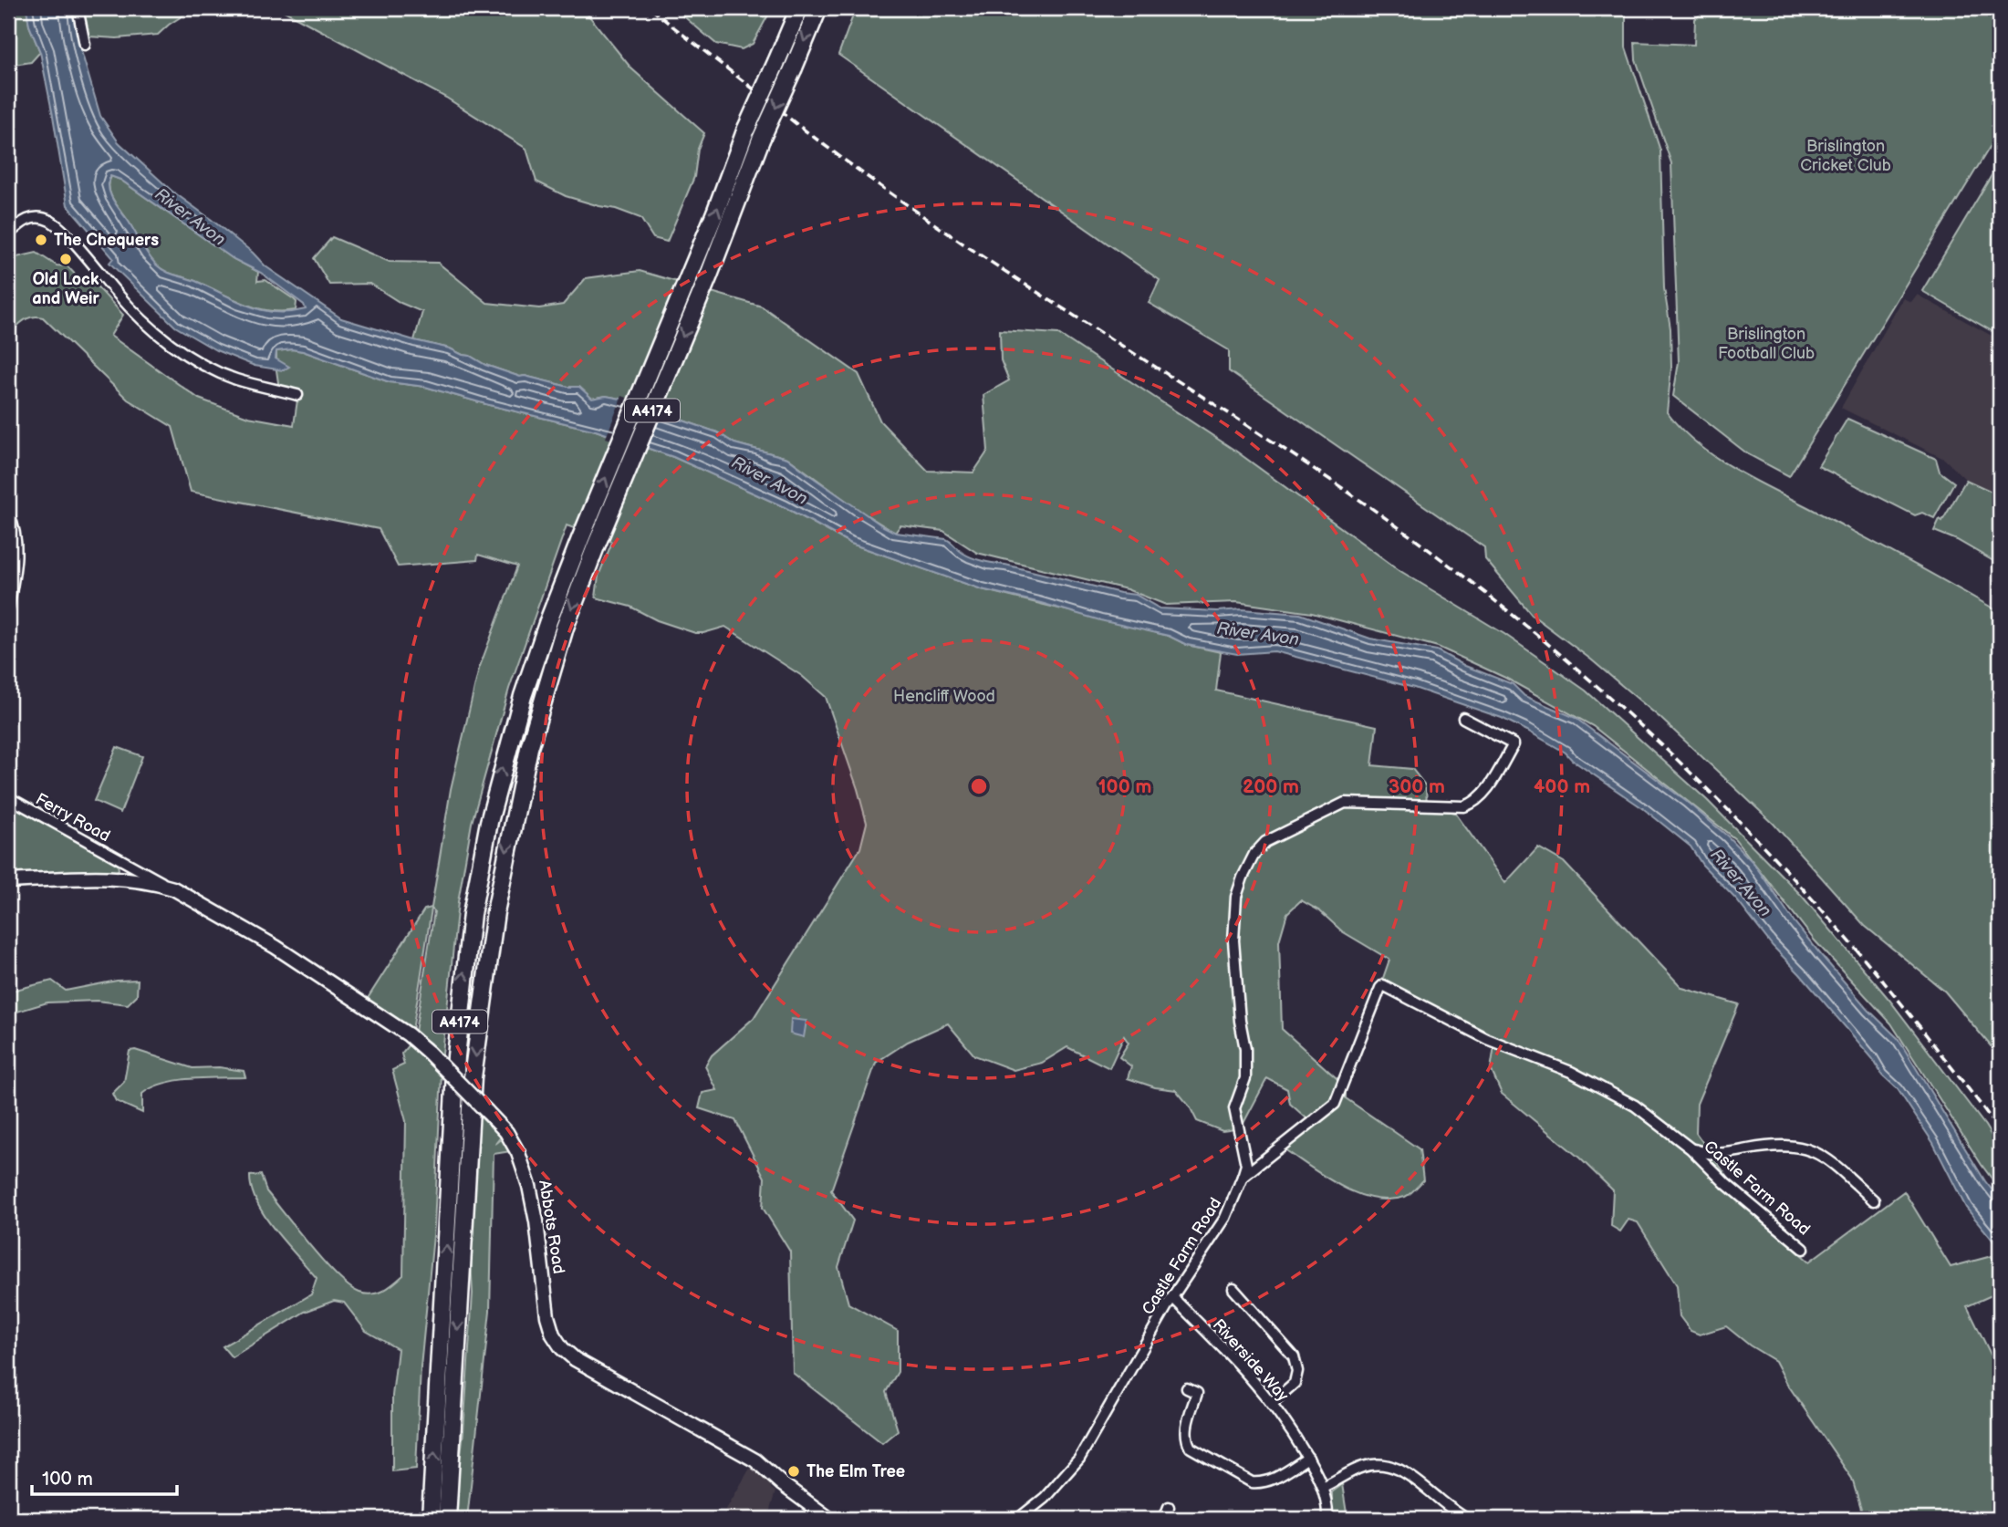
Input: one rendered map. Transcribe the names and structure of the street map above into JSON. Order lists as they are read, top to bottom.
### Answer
{
  "streets": {
    "highway": ["A4174"],
    "street": [
      "Ferry Road",
      "Castle Farm Road",
      "Abbots Road",
      "Riverside Way"
    ]
  },
  "crossings": [
    ["Ferry Road", "Abbots Road"],
    ["Castle Farm Road", "Riverside Way"]
  ],
  "water": ["River Avon"],
  "parks": ["Brislington Cricket Club", "Brislington Football Club", "Hencliff Wood"],
  "places": ["The Chequers", "Old Lock and Weir", "The Elm Tree"],
  "scale_bar": "100 m",
  "rings": [
    "100 m",
    "200 m",
    "300 m",
    "400 m"
  ]
}
